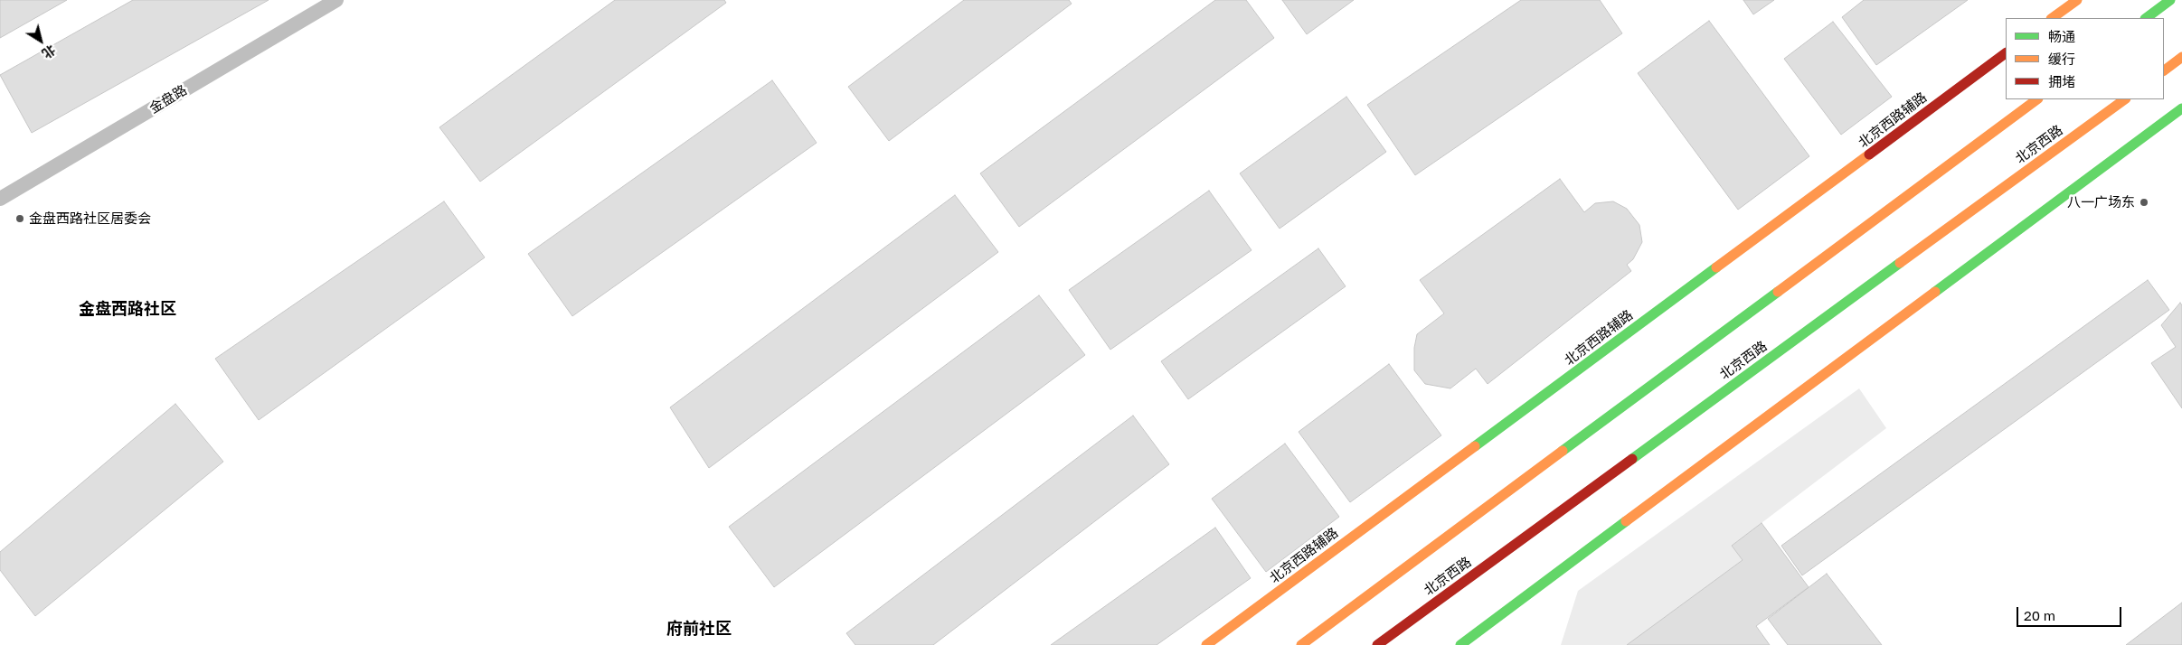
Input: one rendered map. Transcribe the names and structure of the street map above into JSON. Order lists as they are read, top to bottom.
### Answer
{
  "streets": {
    "main road": ["北京西路辅路", "北京西路"],
    "lane": ["金盘路"]
  },
  "districts": ["金盘西路社区", "府前社区"],
  "places": ["八一广场东", "金盘西路社区居委会"],
  "legend": ["畅通", "缓行", "拥堵"],
  "scale_bar": "20 m",
  "north": "bottom right"
}
